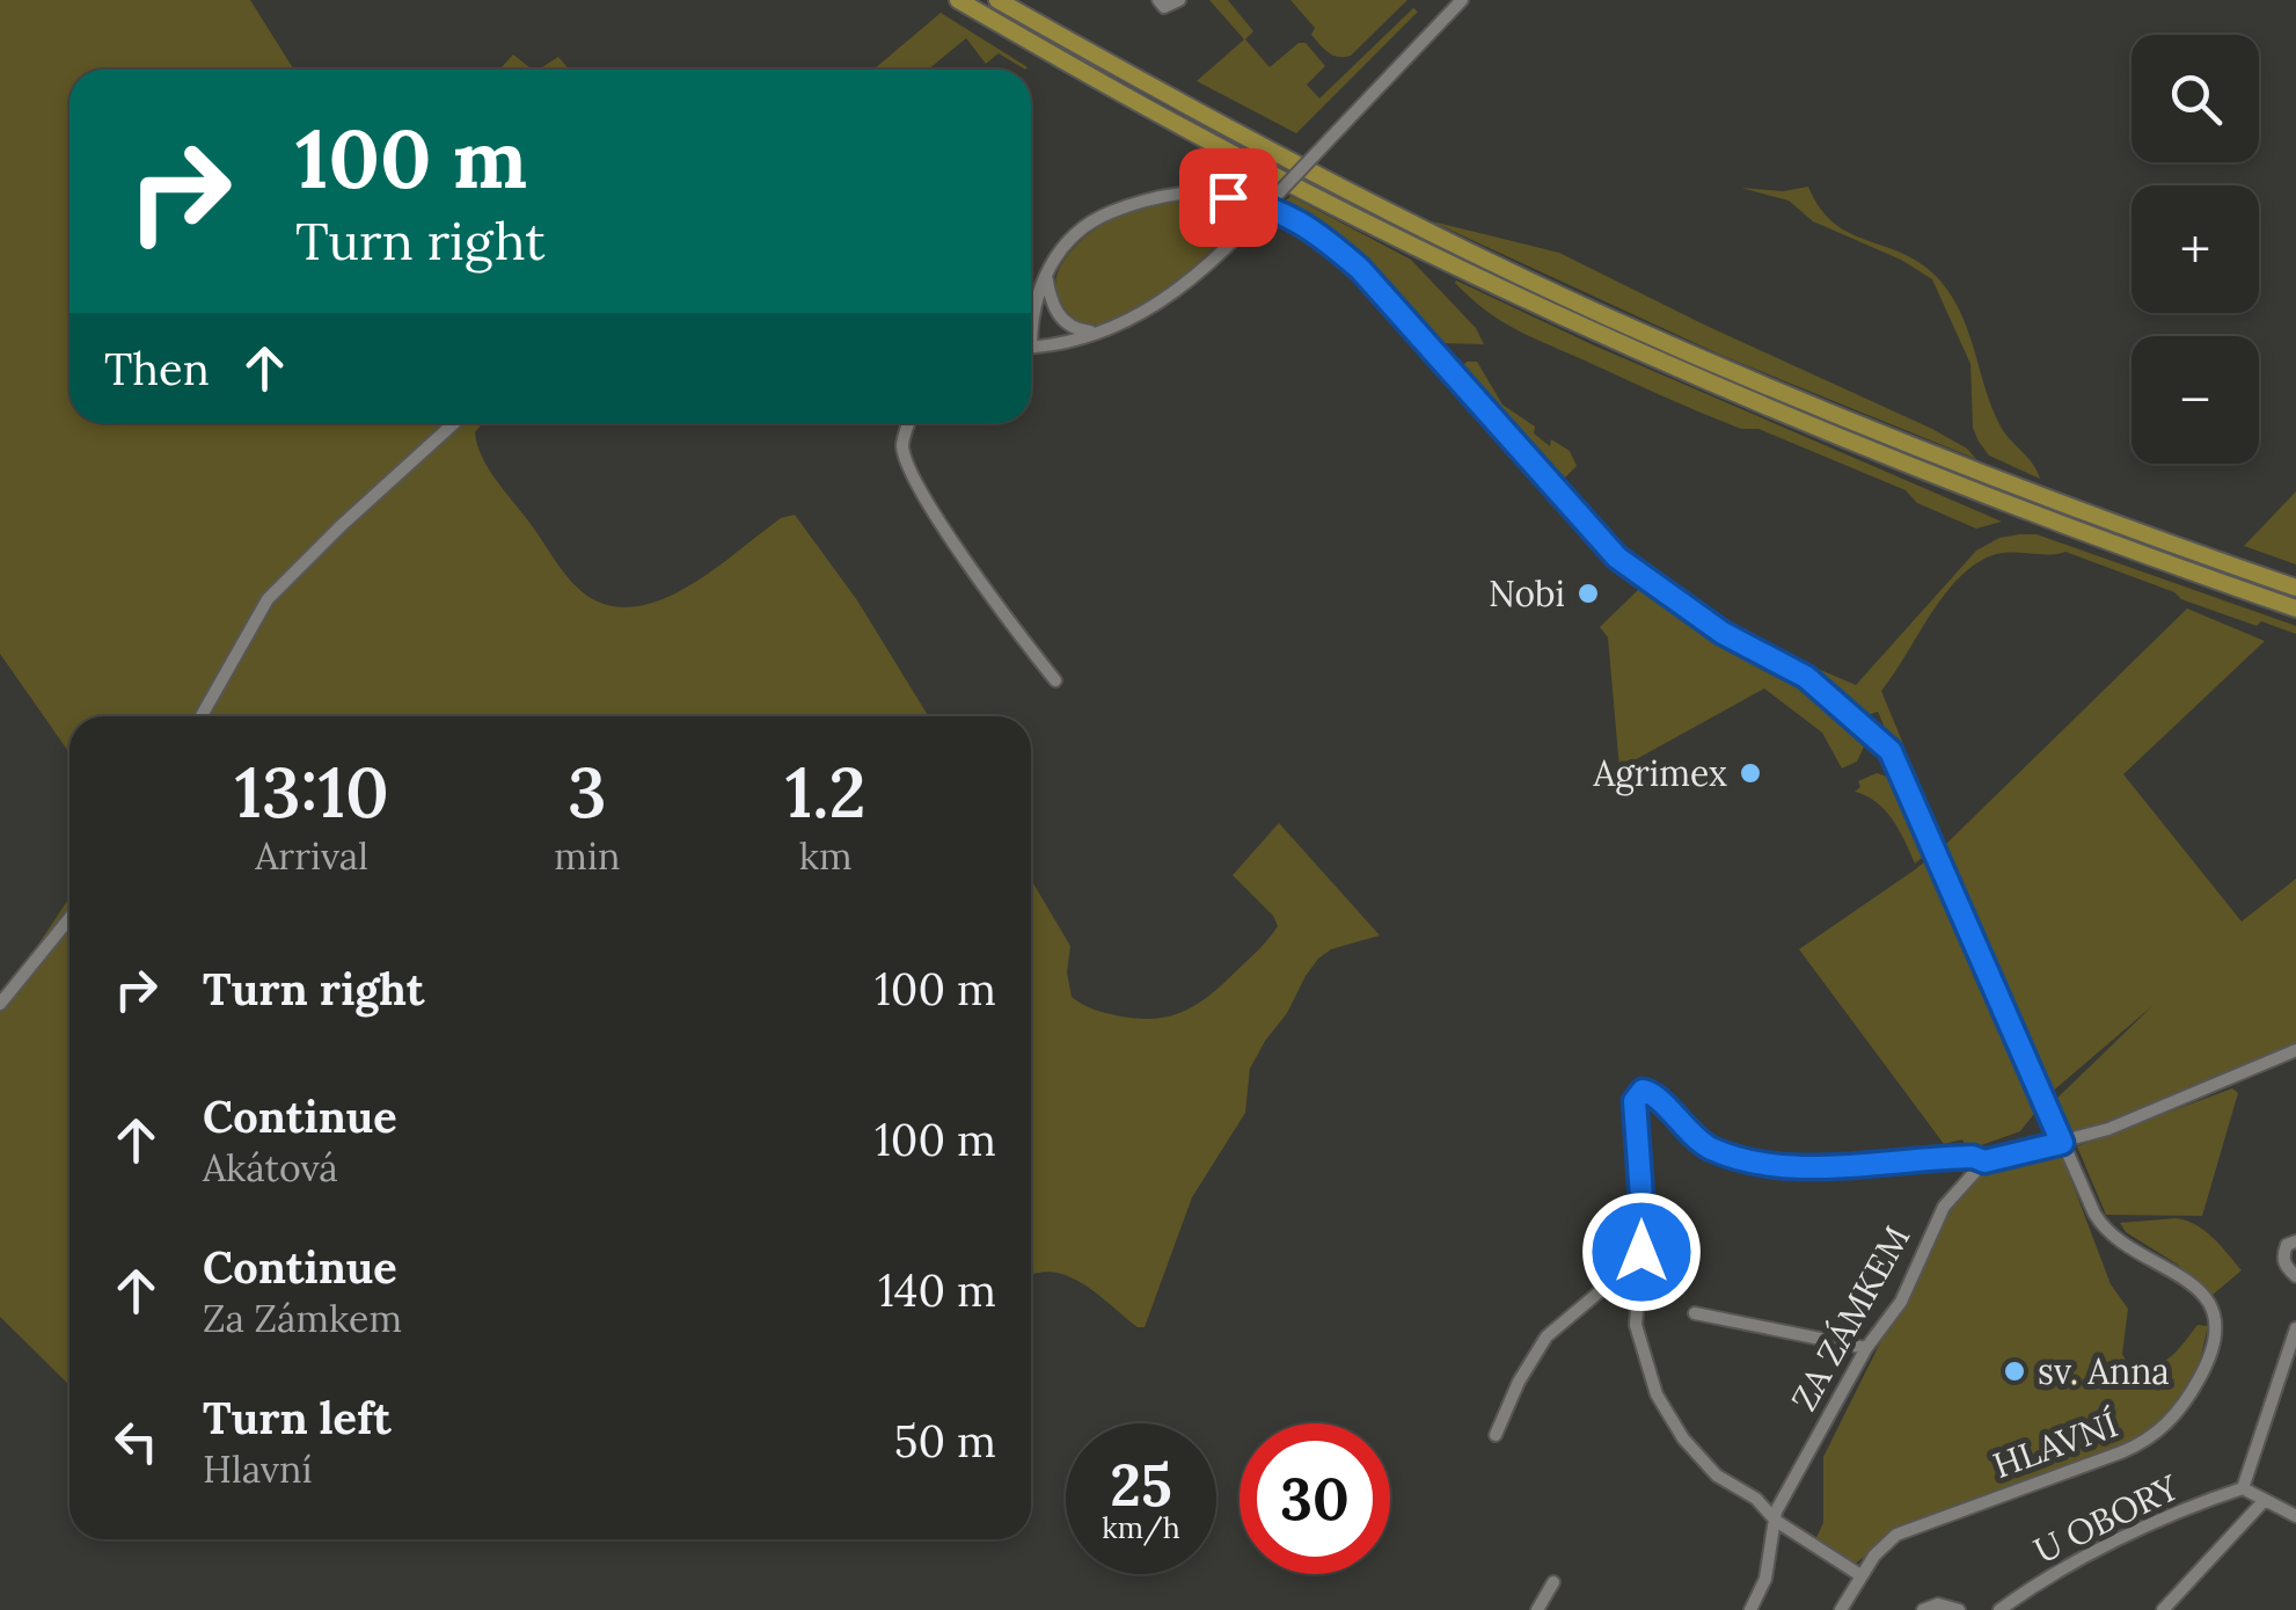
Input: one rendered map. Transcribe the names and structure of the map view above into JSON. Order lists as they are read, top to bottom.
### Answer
{
  "streets": {
    "street": ["ZA ZÁMKEM", "HLAVNÍ", "U OBORY"]
  },
  "places": ["Nobi", "Agrimex", "sv. Anna"],
  "page": {
    "map_buttons": ["+", "−"],
    "turn": ["100 m", "Turn right"],
    "then": "Then",
    "eta": [
      "13:10",
      "Arrival",
      "3",
      "min",
      "1.2",
      "km"
    ],
    "list": [
      {
        "name": "Turn right",
        "value": "100 m"
      },
      {
        "name": "Continue",
        "note": "Akátová",
        "value": "100 m"
      },
      {
        "name": "Continue",
        "note": "Za Zámkem",
        "value": "140 m"
      },
      {
        "name": "Turn left",
        "note": "Hlavní",
        "value": "50 m"
      }
    ],
    "speed": "25 km/h",
    "limit": "30"
  }
}
